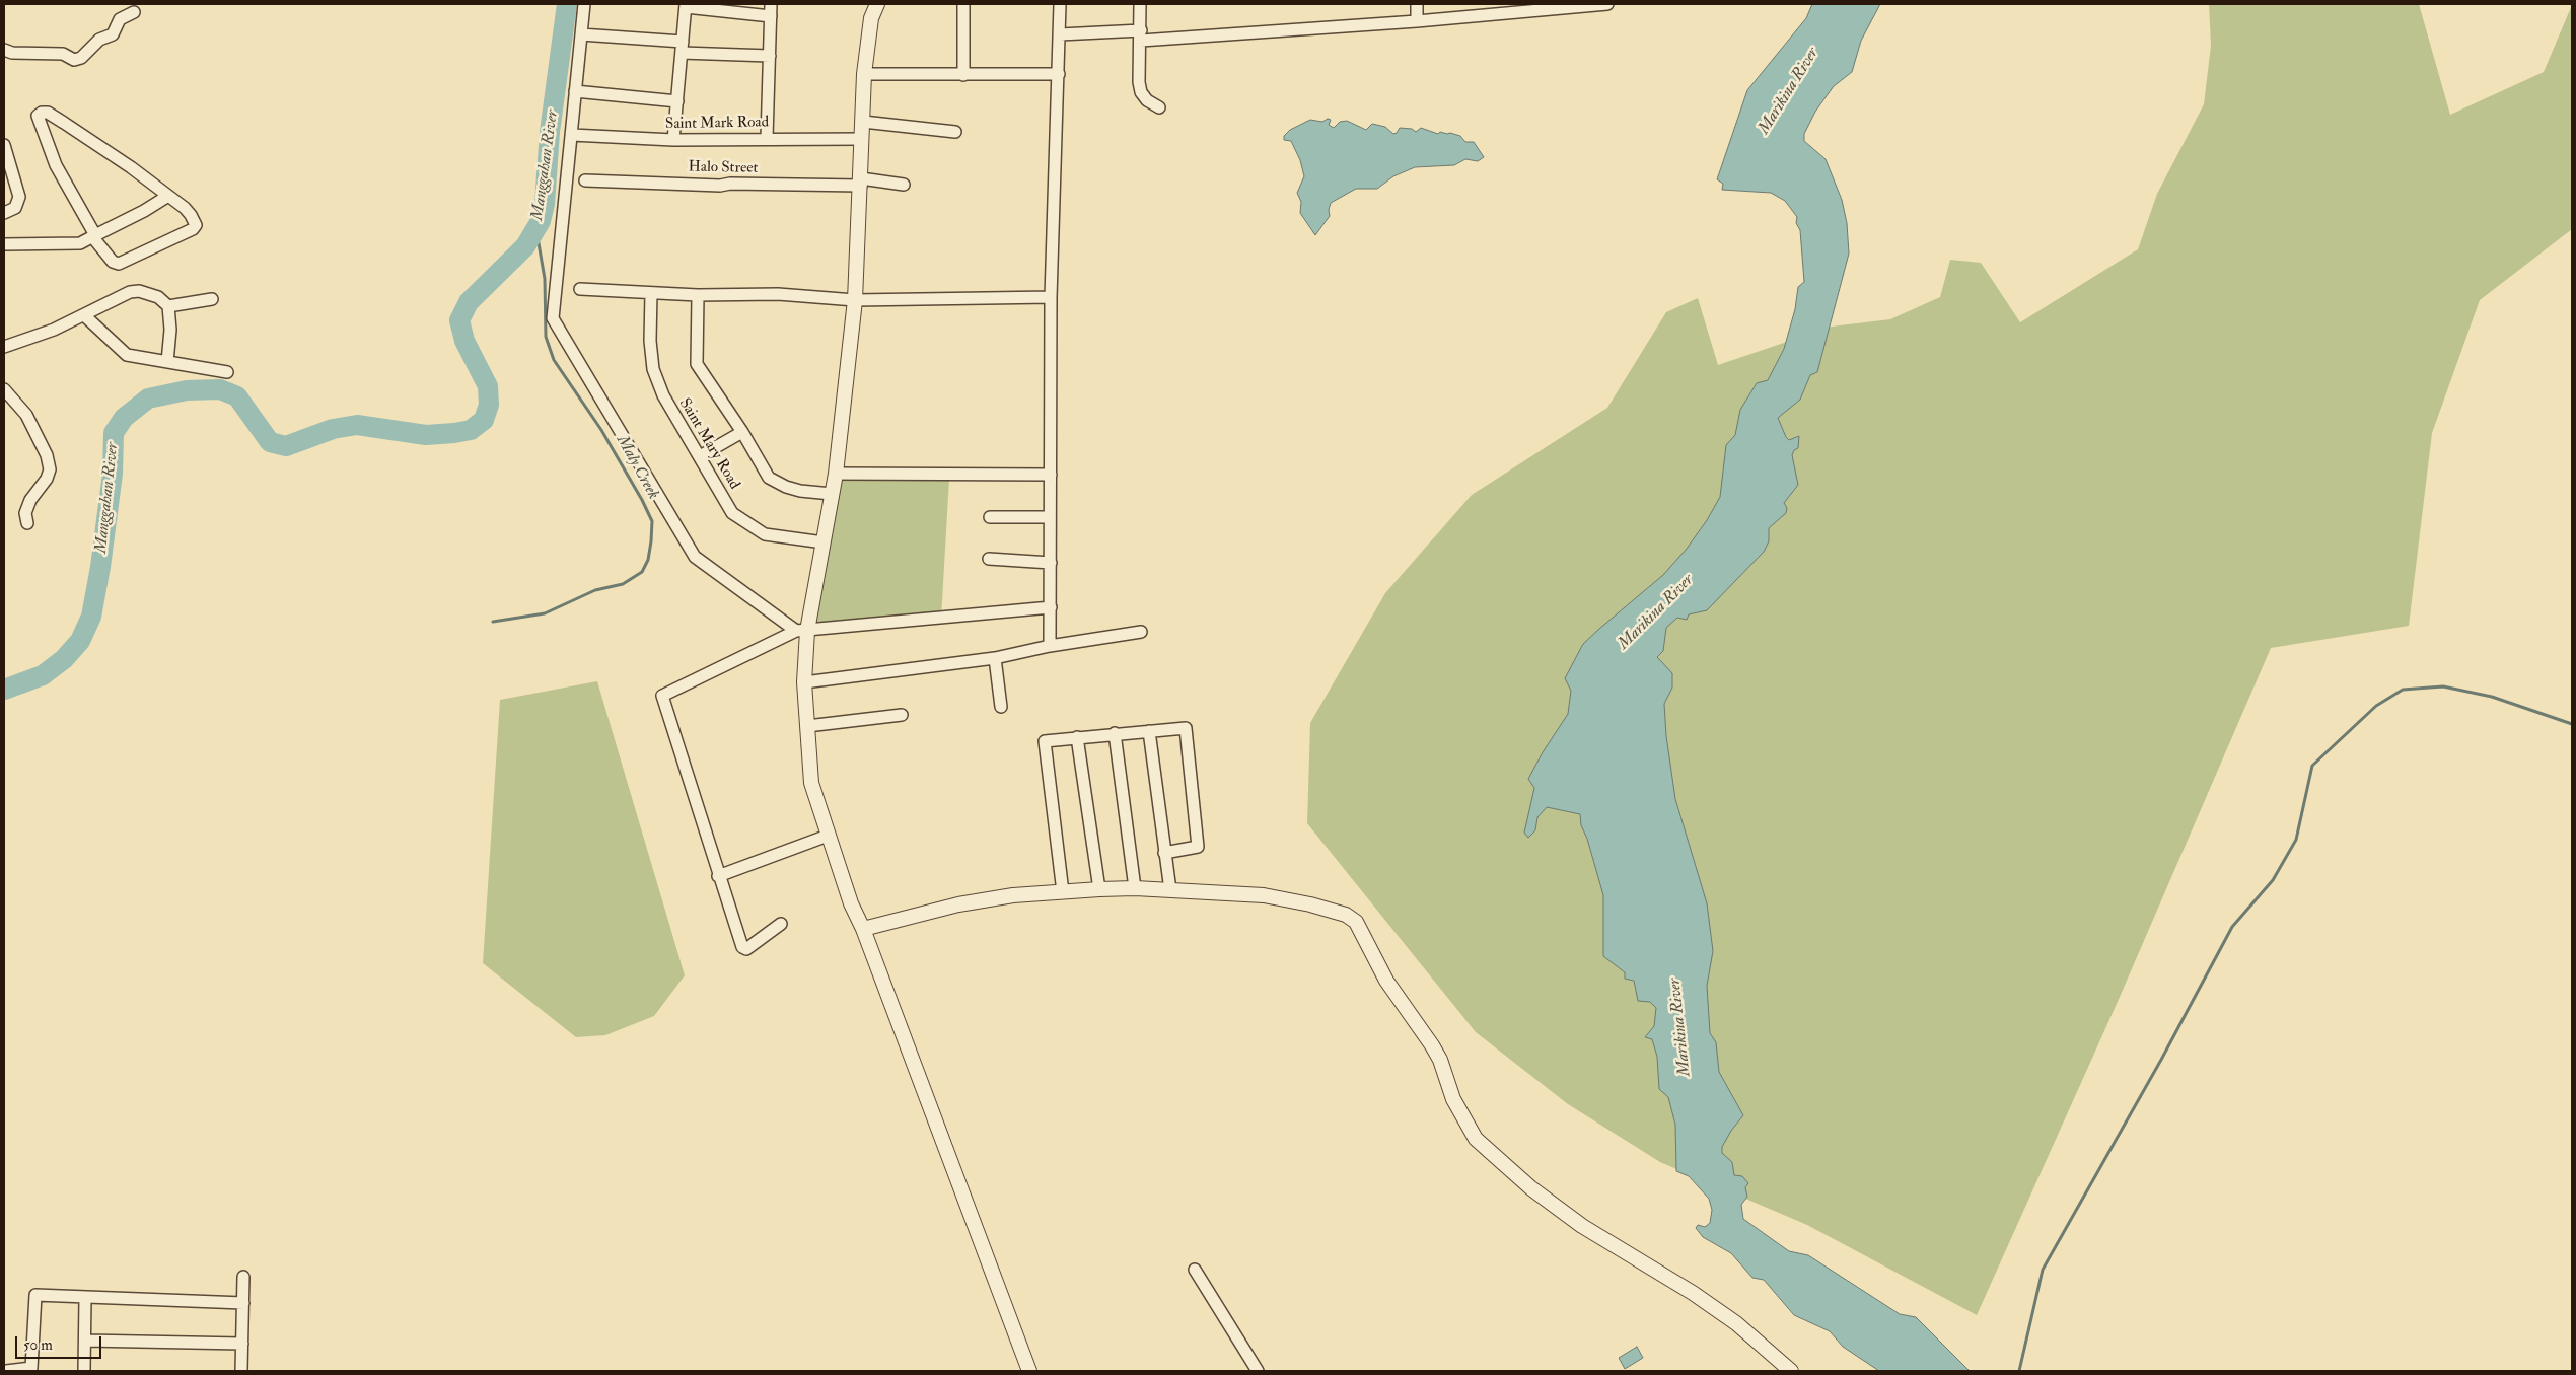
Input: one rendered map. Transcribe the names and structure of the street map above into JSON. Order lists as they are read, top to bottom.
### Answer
{
  "streets": {
    "street": ["Saint Mark Road", "Halo Street", "Saint Mary Road"]
  },
  "water": ["Marikina River", "Manggahan River", "Maly Creek"],
  "scale_bar": "50 m"
}
